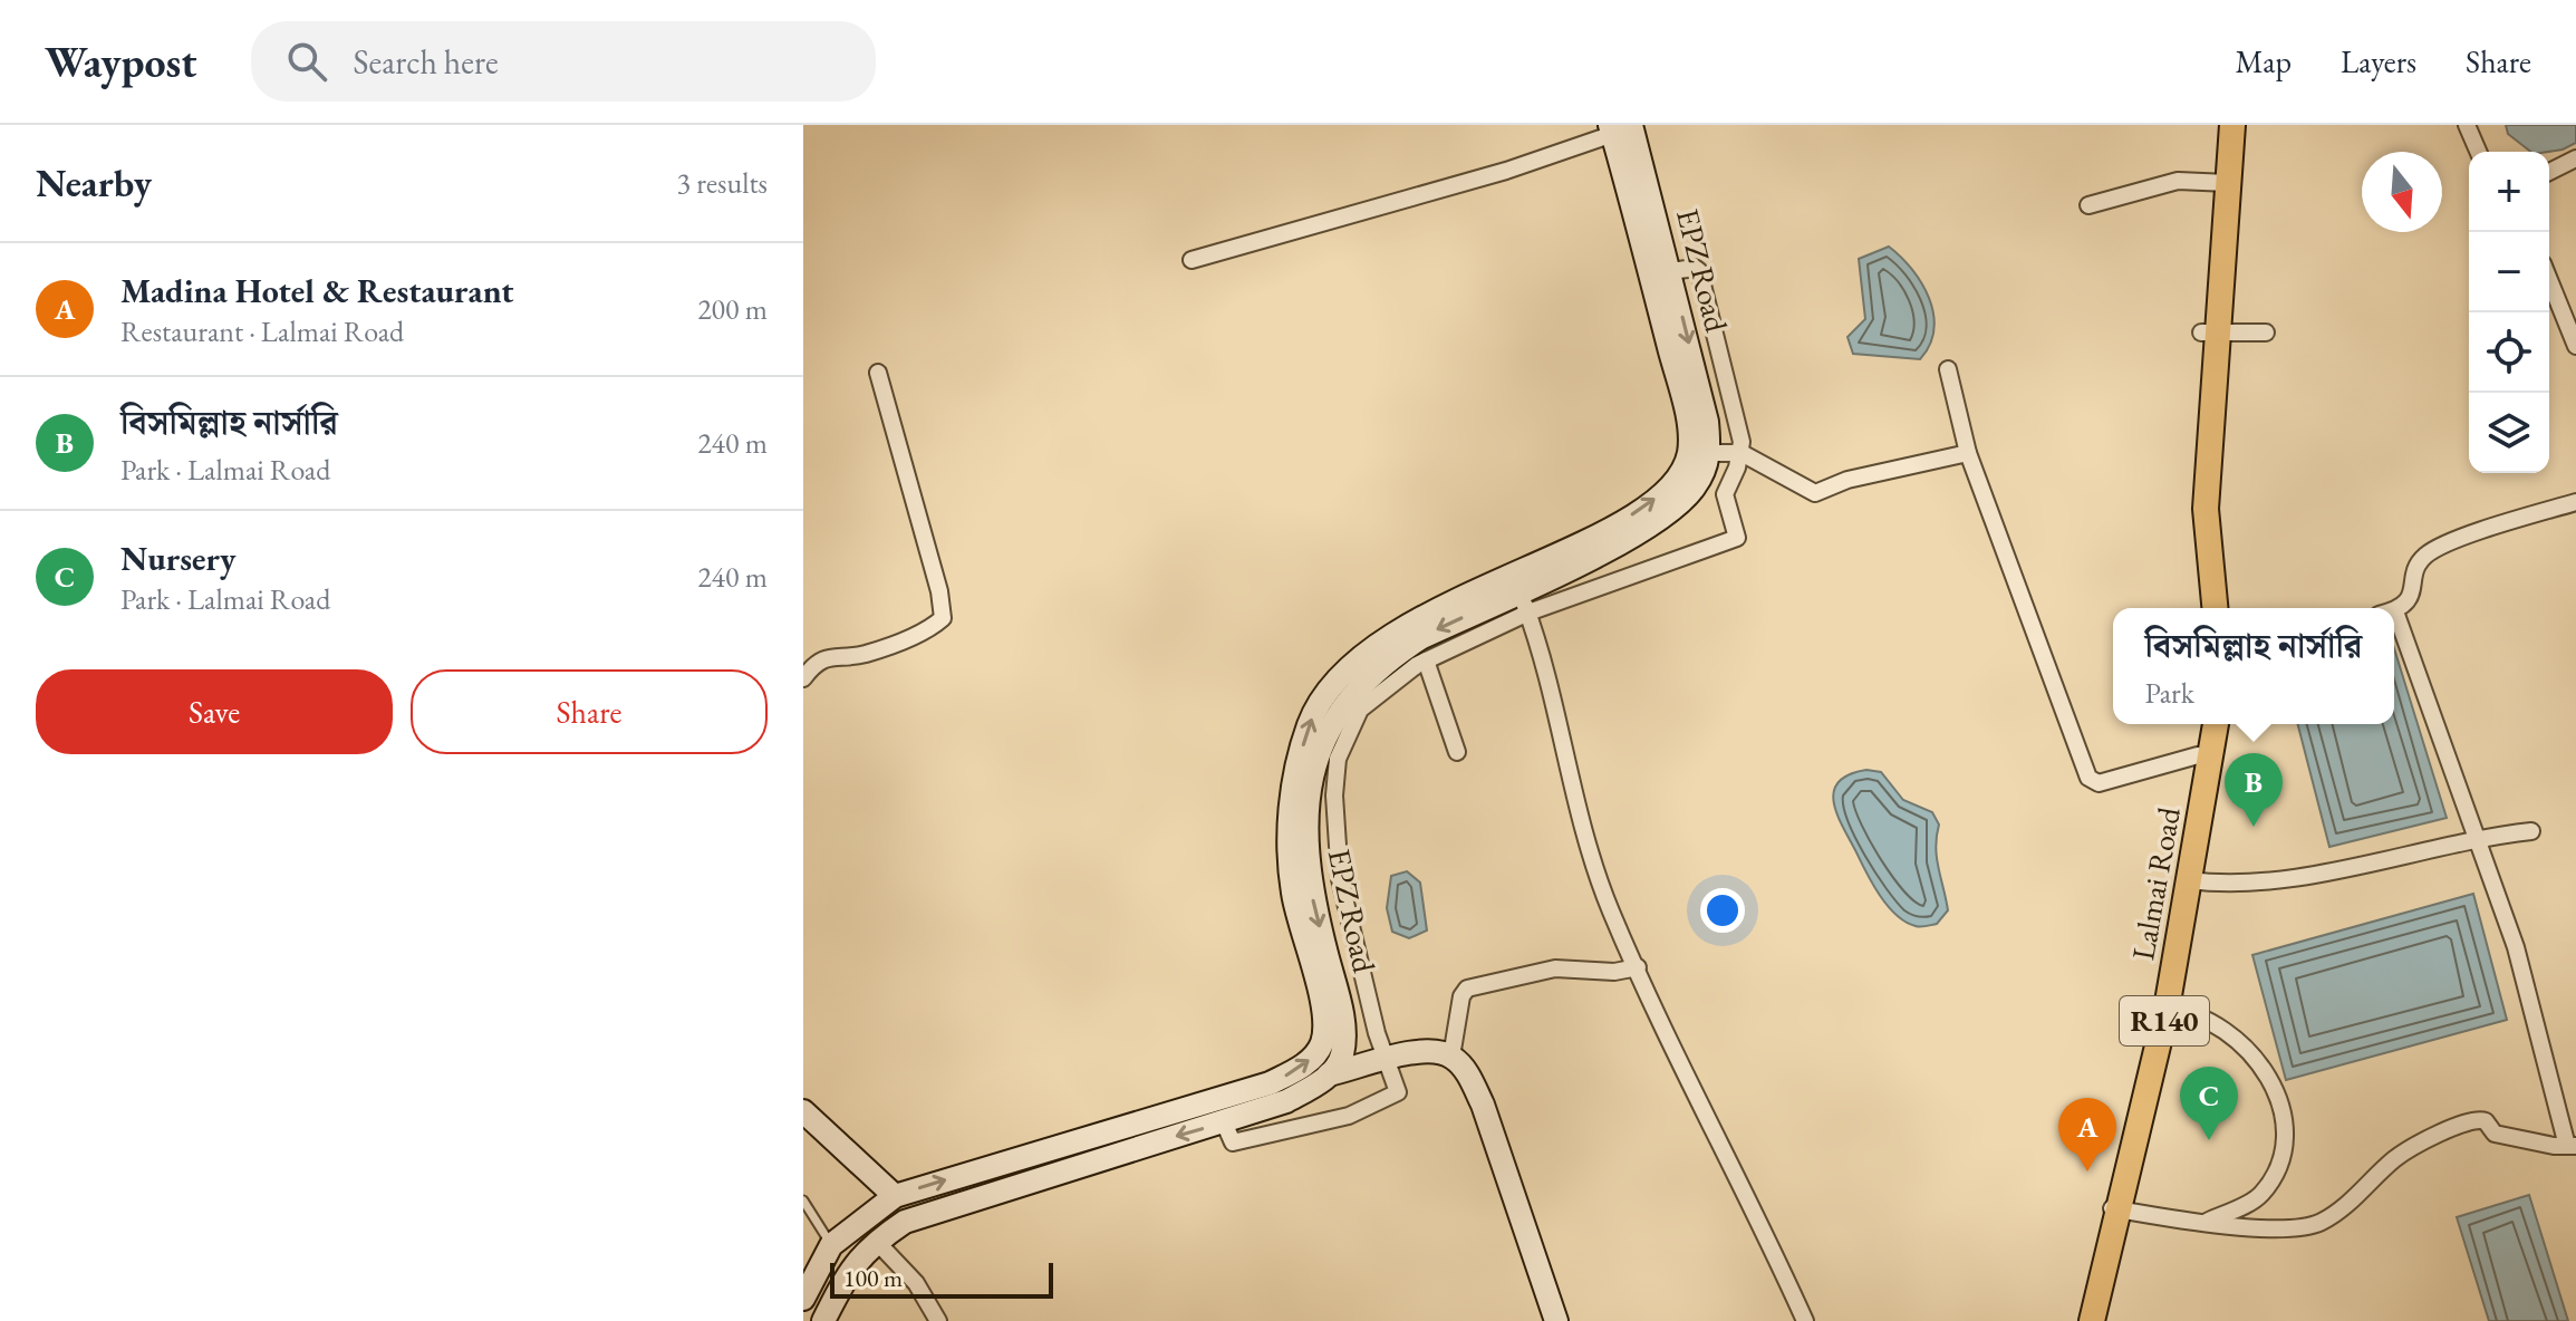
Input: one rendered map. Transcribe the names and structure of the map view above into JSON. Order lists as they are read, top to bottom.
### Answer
{
  "streets": {
    "main road": ["EPZ Road", "Lalmai Road", "R140"]
  },
  "scale_bar": "100 m",
  "north": "bottom",
  "page": {
    "header": "Waypost",
    "search": "Search here",
    "nav": ["Map", "Layers", "Share"],
    "heading": ["Nearby", "3 results"],
    "map_buttons": ["+", "−"],
    "list": [
      {
        "mark": "A",
        "name": "Madina Hotel & Restaurant",
        "note": "Restaurant · Lalmai Road",
        "value": "200 m"
      },
      {
        "mark": "B",
        "name": "বিসমিল্লাহ নার্সারি",
        "note": "Park · Lalmai Road",
        "value": "240 m"
      },
      {
        "mark": "C",
        "name": "Nursery",
        "note": "Park · Lalmai Road",
        "value": "240 m"
      }
    ],
    "popup": ["বিসমিল্লাহ নার্সারি", "Park"],
    "buttons": ["Save", "Share"],
    "pins": ["B", "C", "A"],
    "scale": "100 m"
  }
}
